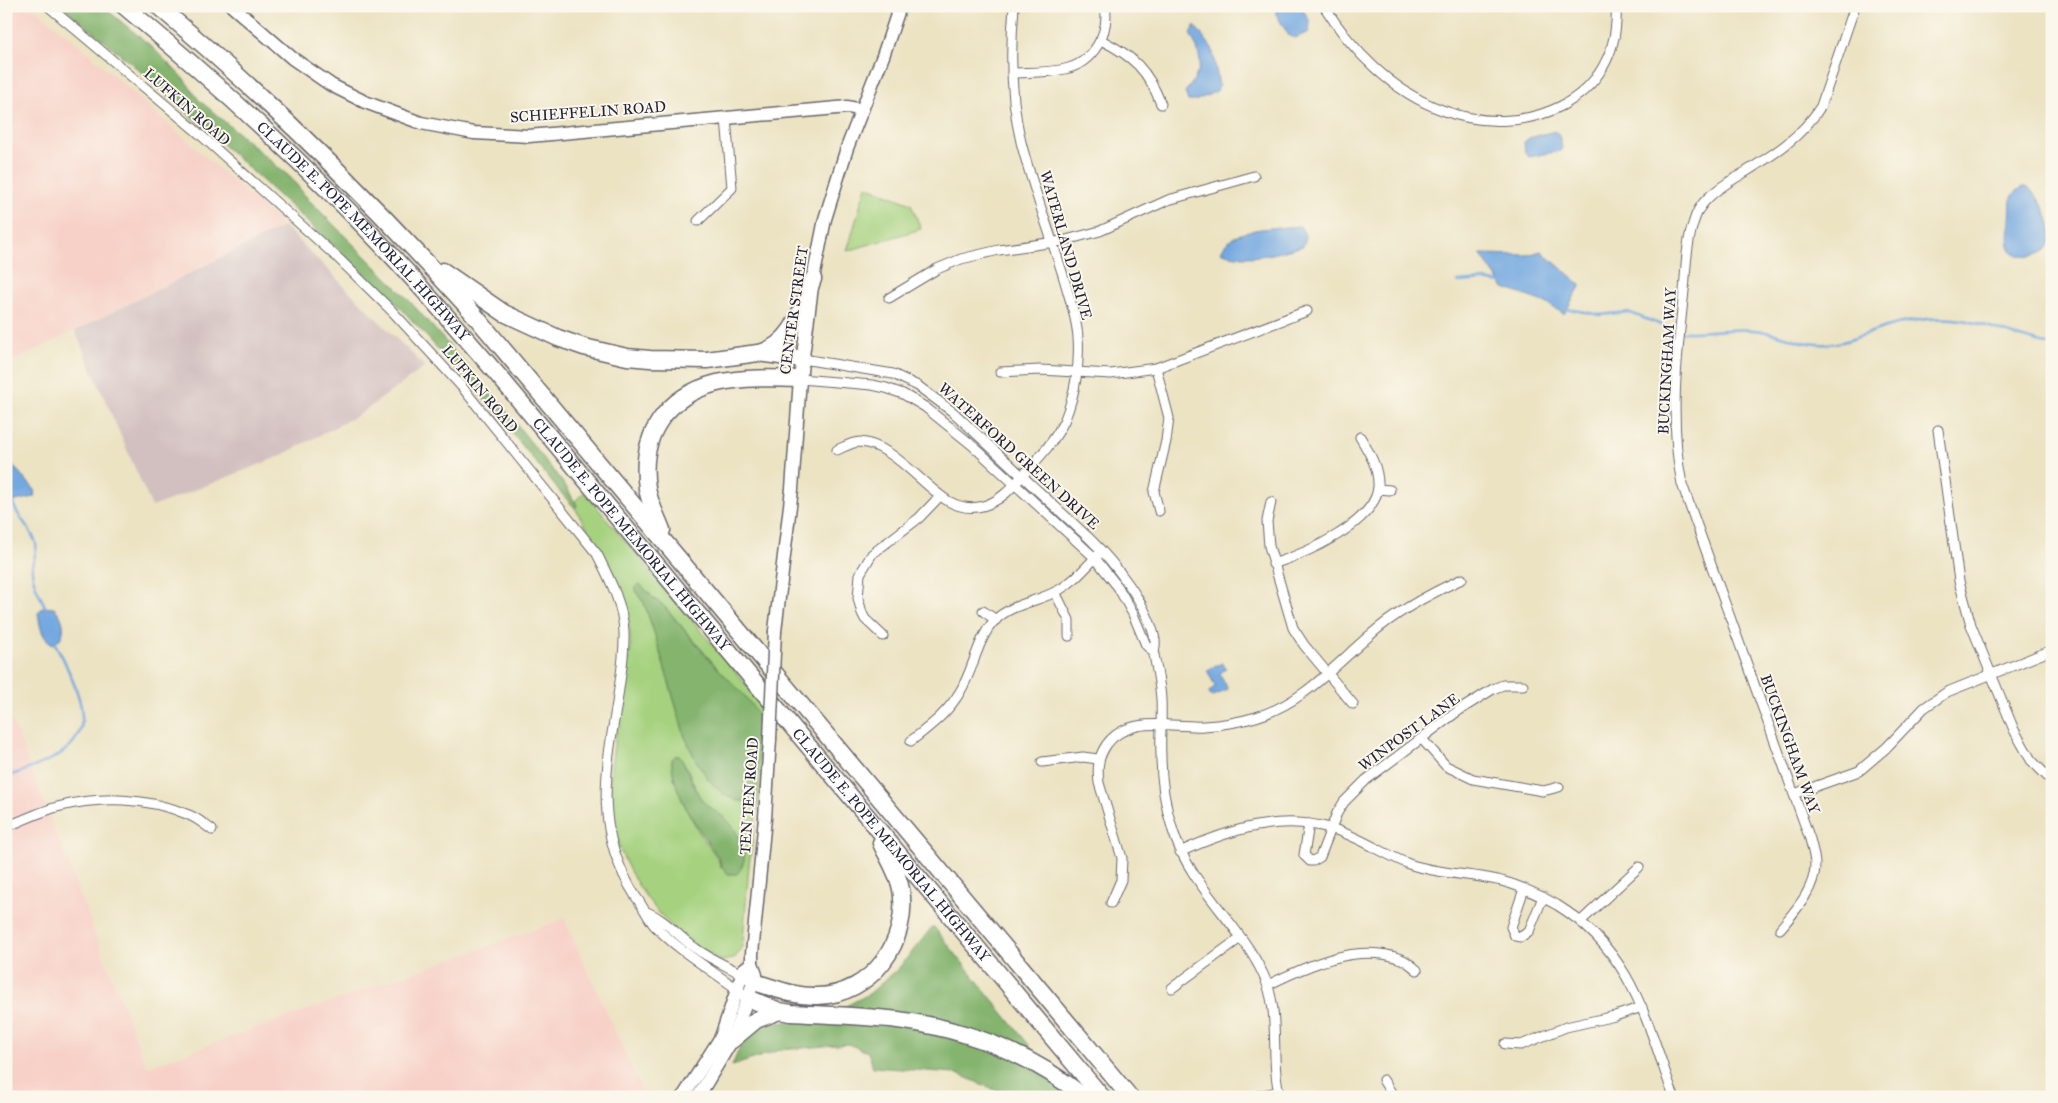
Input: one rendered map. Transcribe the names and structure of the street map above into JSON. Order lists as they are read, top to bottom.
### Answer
{
  "streets": {
    "highway": ["CLAUDE E. POPE MEMORIAL HIGHWAY"],
    "main road": ["SCHIEFFELIN ROAD", "CENTER STREET", "TEN TEN ROAD"],
    "street": [
      "LUFKIN ROAD",
      "WATERLAND DRIVE",
      "BUCKINGHAM WAY",
      "WATERFORD GREEN DRIVE",
      "WINPOST LANE"
    ]
  },
  "crossings": [
    ["LUFKIN ROAD", "TEN TEN ROAD"],
    ["SCHIEFFELIN ROAD", "CENTER STREET"],
    ["WATERLAND DRIVE", "WATERFORD GREEN DRIVE"],
    ["CENTER STREET", "WATERFORD GREEN DRIVE"],
    ["CENTER STREET", "TEN TEN ROAD"]
  ]
}
